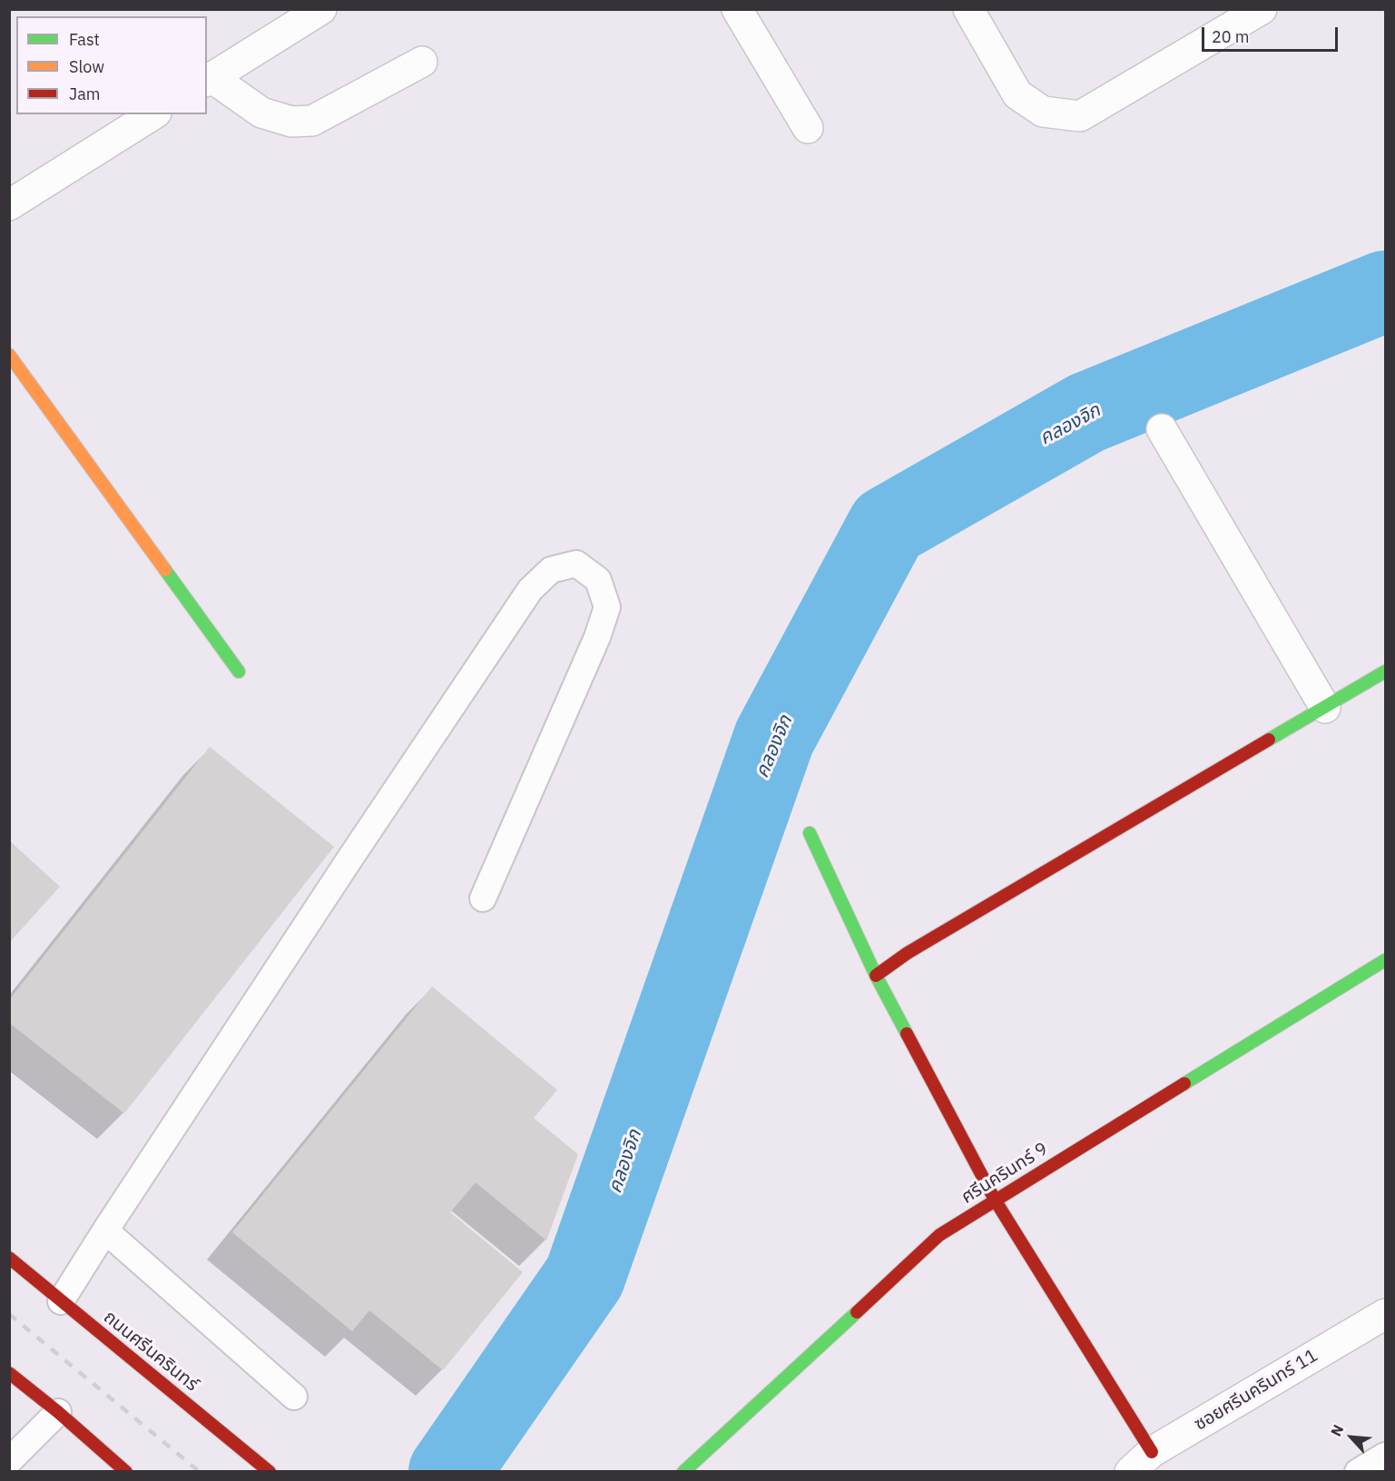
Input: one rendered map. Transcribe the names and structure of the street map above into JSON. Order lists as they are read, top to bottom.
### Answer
{
  "streets": {
    "street": ["ศรีนครินทร์ 9", "ถนนศรีนครินทร์", "ซอยศรีนครินทร์ 11"]
  },
  "water": ["คลองจิก"],
  "legend": ["Fast", "Slow", "Jam"],
  "scale_bar": "20 m",
  "north": "top left"
}
